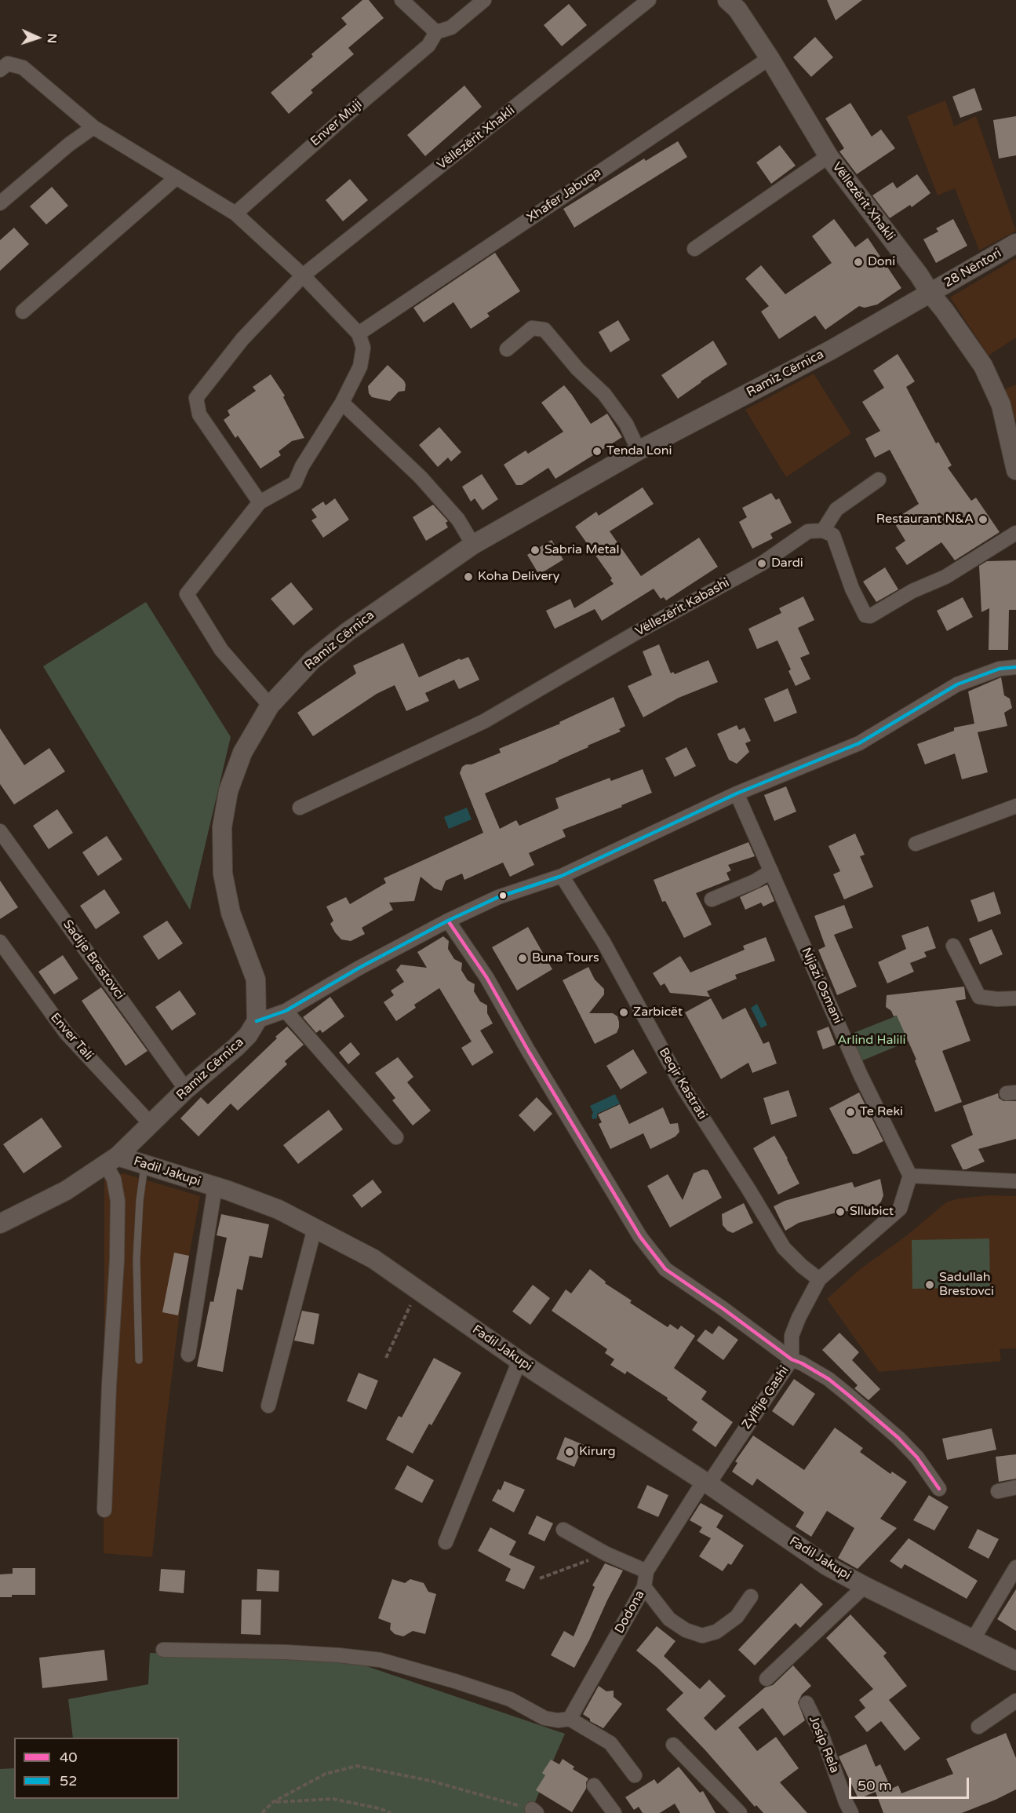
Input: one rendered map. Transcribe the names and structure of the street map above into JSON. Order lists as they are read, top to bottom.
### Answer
{
  "streets": {
    "street": [
      "Enver Muji",
      "Vëllezërit Xhakli",
      "Xhafer Jabuqa",
      "28 Nëntori",
      "Ramiz Cërnica",
      "Vëllezërit Kabashi",
      "Sadije Brestovci",
      "Nijazi Osmani",
      "Enver Tali",
      "Beqir Kastrati",
      "Fadil Jakupi",
      "Zylfije Gashi",
      "Dodona",
      "Josip Rela"
    ]
  },
  "crossings": [
    ["Vëllezërit Xhakli", "Xhafer Jabuqa"],
    ["Vëllezërit Xhakli", "28 Nëntori"],
    ["Vëllezërit Xhakli", "Ramiz Cërnica"],
    ["28 Nëntori", "Ramiz Cërnica"],
    ["Ramiz Cërnica", "Sadije Brestovci"],
    ["Ramiz Cërnica", "Enver Tali"],
    ["Ramiz Cërnica", "Fadil Jakupi"],
    ["Fadil Jakupi", "Zylfije Gashi"],
    ["Fadil Jakupi", "Dodona"],
    ["Zylfije Gashi", "Dodona"]
  ],
  "parks": ["Arlind Halili"],
  "places": [
    "Doni",
    "Tenda Loni",
    "Restaurant N&A",
    "Sabria Metal",
    "Dardi",
    "Koha Delivery",
    "Buna Tours",
    "Zarbicët",
    "Te Reki",
    "Sllubict",
    "Sadullah Brestovci",
    "Kirurg"
  ],
  "lines": ["transit line 52", "transit line 40"],
  "legend": ["40", "52"],
  "scale_bar": "50 m",
  "north": "right"
}
